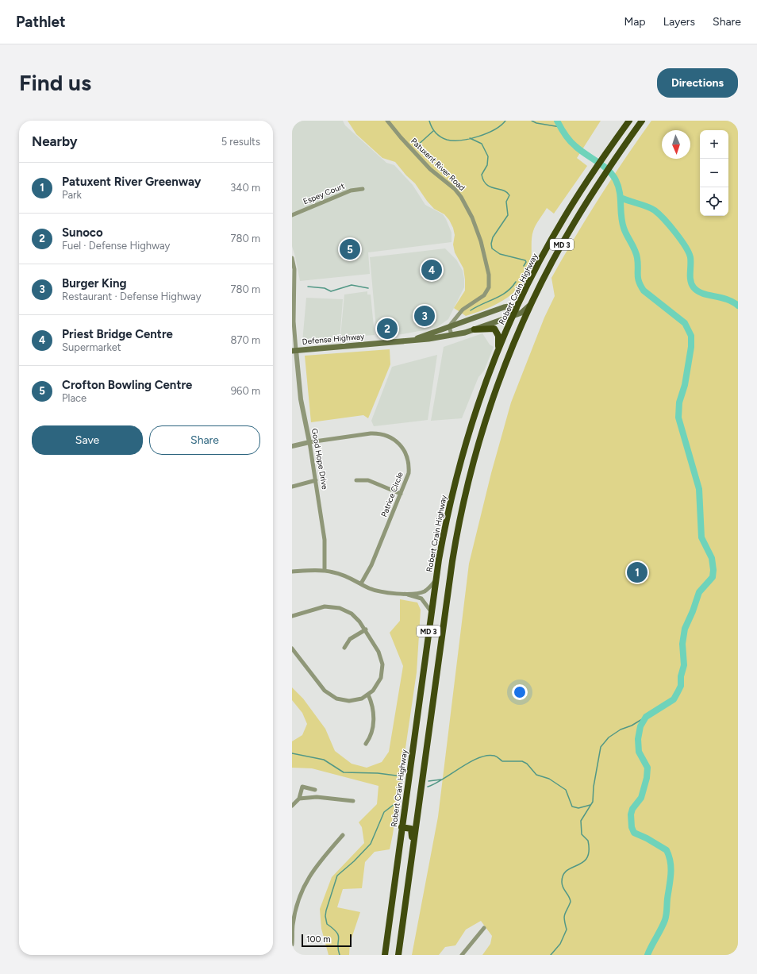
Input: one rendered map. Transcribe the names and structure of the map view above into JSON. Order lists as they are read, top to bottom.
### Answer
{
  "streets": {
    "highway": ["MD 3", "Robert Crain Highway"],
    "main road": ["Defense Highway"],
    "street": [
      "Patuxent River Road",
      "Espey Court",
      "Good Hope Drive",
      "Patrice Circle"
    ]
  },
  "crossings": [
    ["Patuxent River Road", "Defense Highway"],
    ["Robert Crain Highway", "Defense Highway"],
    ["Defense Highway", "Good Hope Drive"],
    ["Good Hope Drive", "Patrice Circle"]
  ],
  "scale_bar": "100 m",
  "north": "bottom",
  "page": {
    "header": "Pathlet",
    "nav": ["Map", "Layers", "Share"],
    "buttons": [
      "Directions",
      ["Save", "Share"]
    ],
    "title": "Find us",
    "heading": ["Nearby", "5 results"],
    "map_buttons": ["+", "−"],
    "list": [
      {
        "mark": "1",
        "name": "Patuxent River Greenway",
        "note": "Park",
        "value": "340 m"
      },
      {
        "mark": "2",
        "name": "Sunoco",
        "note": "Fuel · Defense Highway",
        "value": "780 m"
      },
      {
        "mark": "3",
        "name": "Burger King",
        "note": "Restaurant · Defense Highway",
        "value": "780 m"
      },
      {
        "mark": "4",
        "name": "Priest Bridge Centre",
        "note": "Supermarket",
        "value": "870 m"
      },
      {
        "mark": "5",
        "name": "Crofton Bowling Centre",
        "note": "Place",
        "value": "960 m"
      }
    ],
    "pins": [
      "5",
      "4",
      "3",
      "2",
      "1"
    ],
    "scale": "100 m"
  }
}
